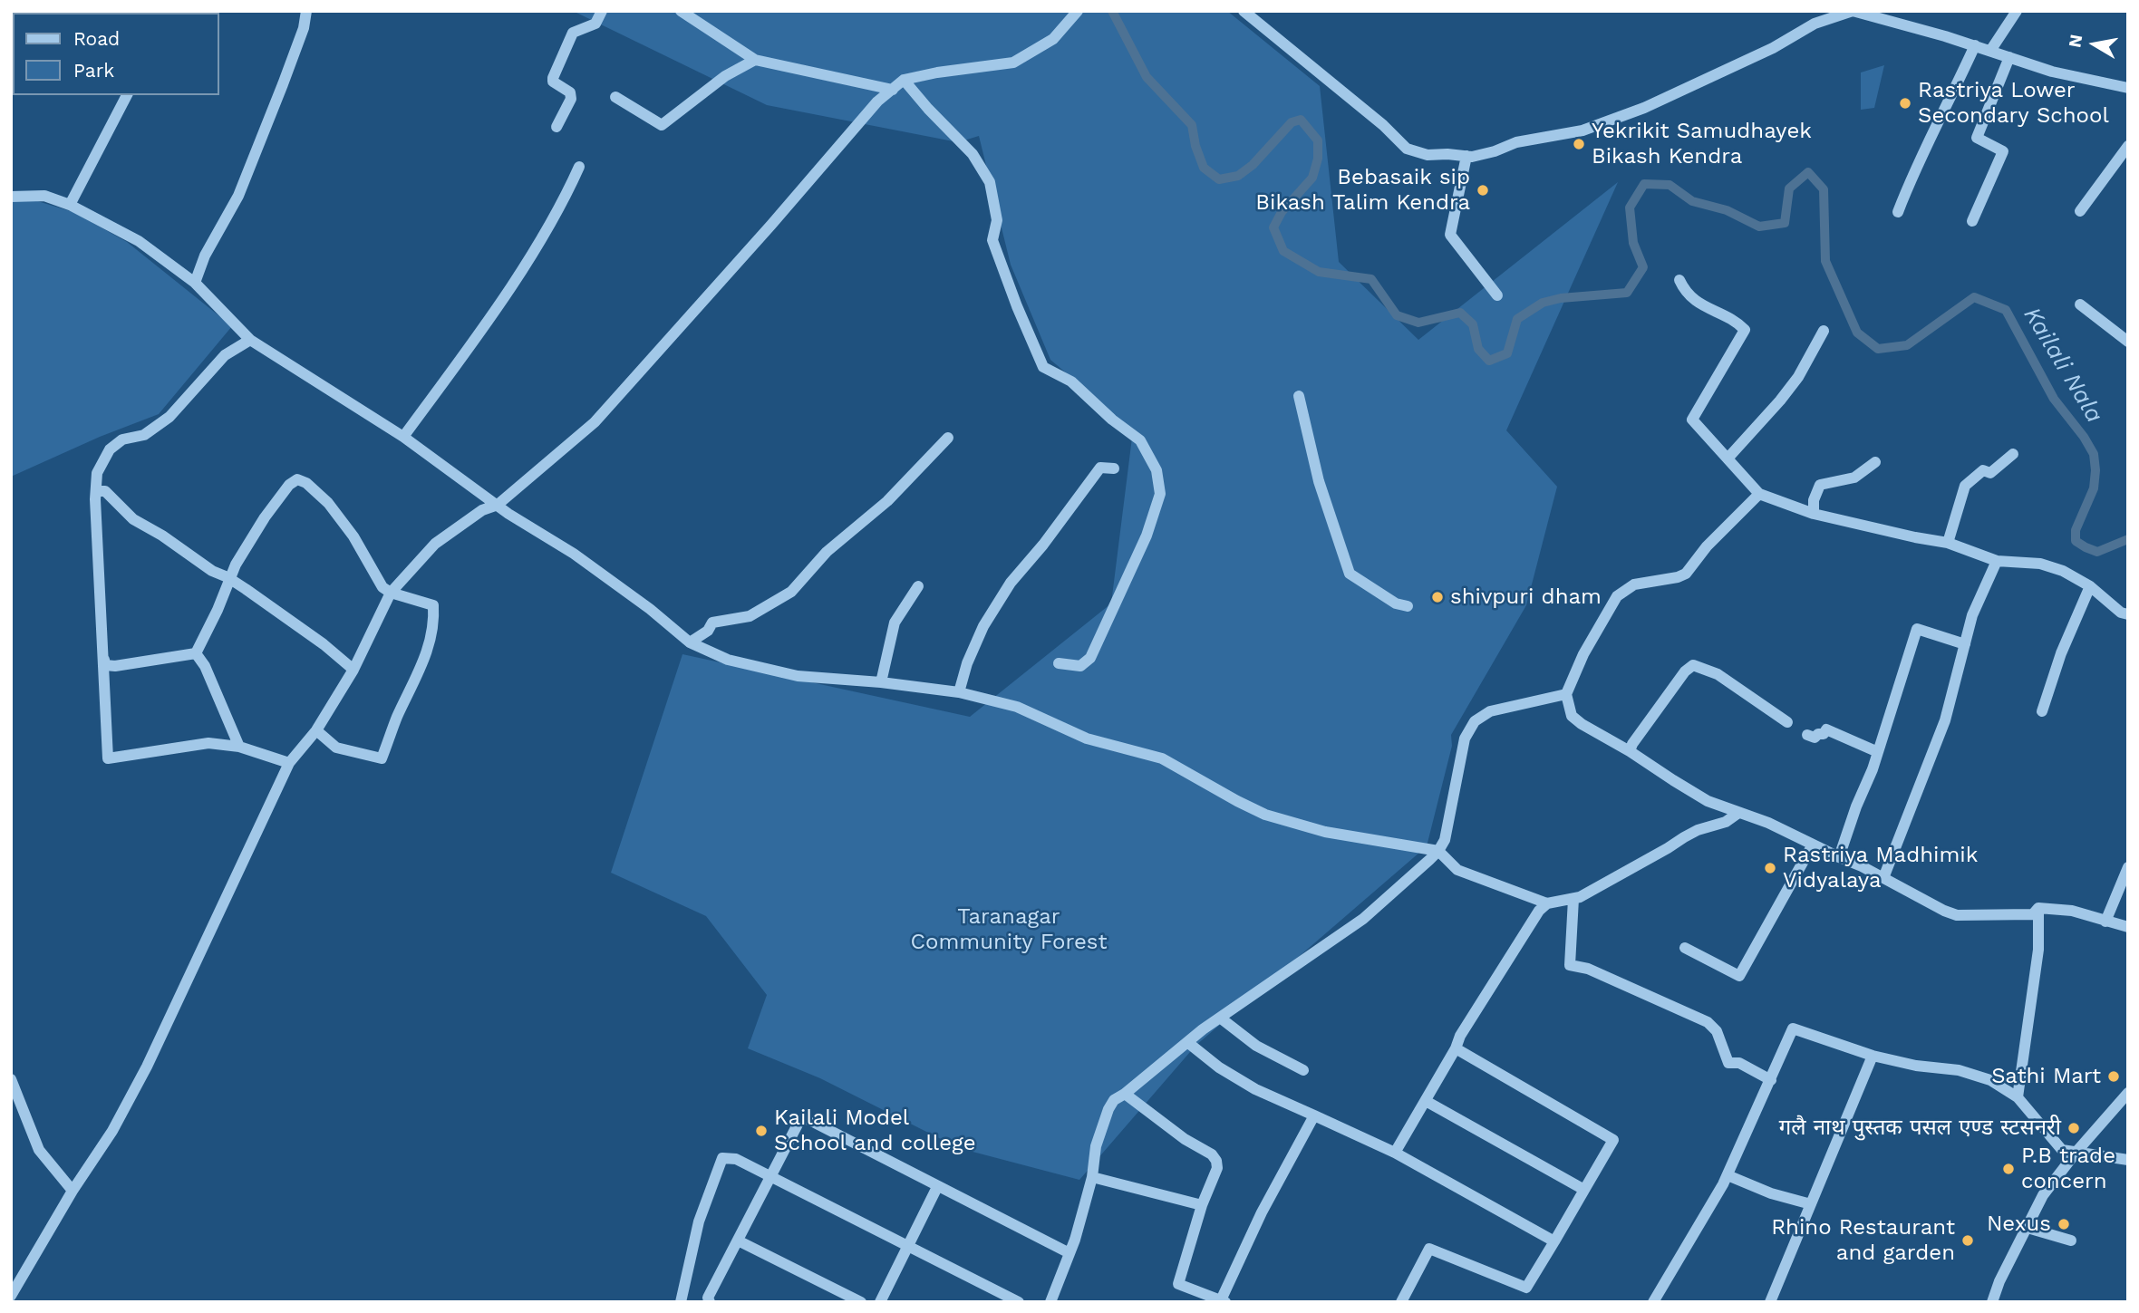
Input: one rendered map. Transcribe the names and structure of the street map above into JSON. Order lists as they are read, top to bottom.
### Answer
{
  "water": ["Kailali Nala"],
  "parks": ["Taranagar Community Forest"],
  "places": [
    "Rastriya Lower Secondary School",
    "Yekrikit Samudhayek Bikash Kendra",
    "Bebasaik sip Bikash Talim Kendra",
    "shivpuri dham",
    "Rastriya Madhimik Vidyalaya",
    "Sathi Mart",
    "गलै नाथ पुस्तक पसल एण्ड स्टसनरी",
    "Kailali Model School and college",
    "P.B trade concern",
    "Nexus",
    "Rhino Restaurant and garden"
  ],
  "legend": ["Road", "Park"],
  "north": "left"
}
